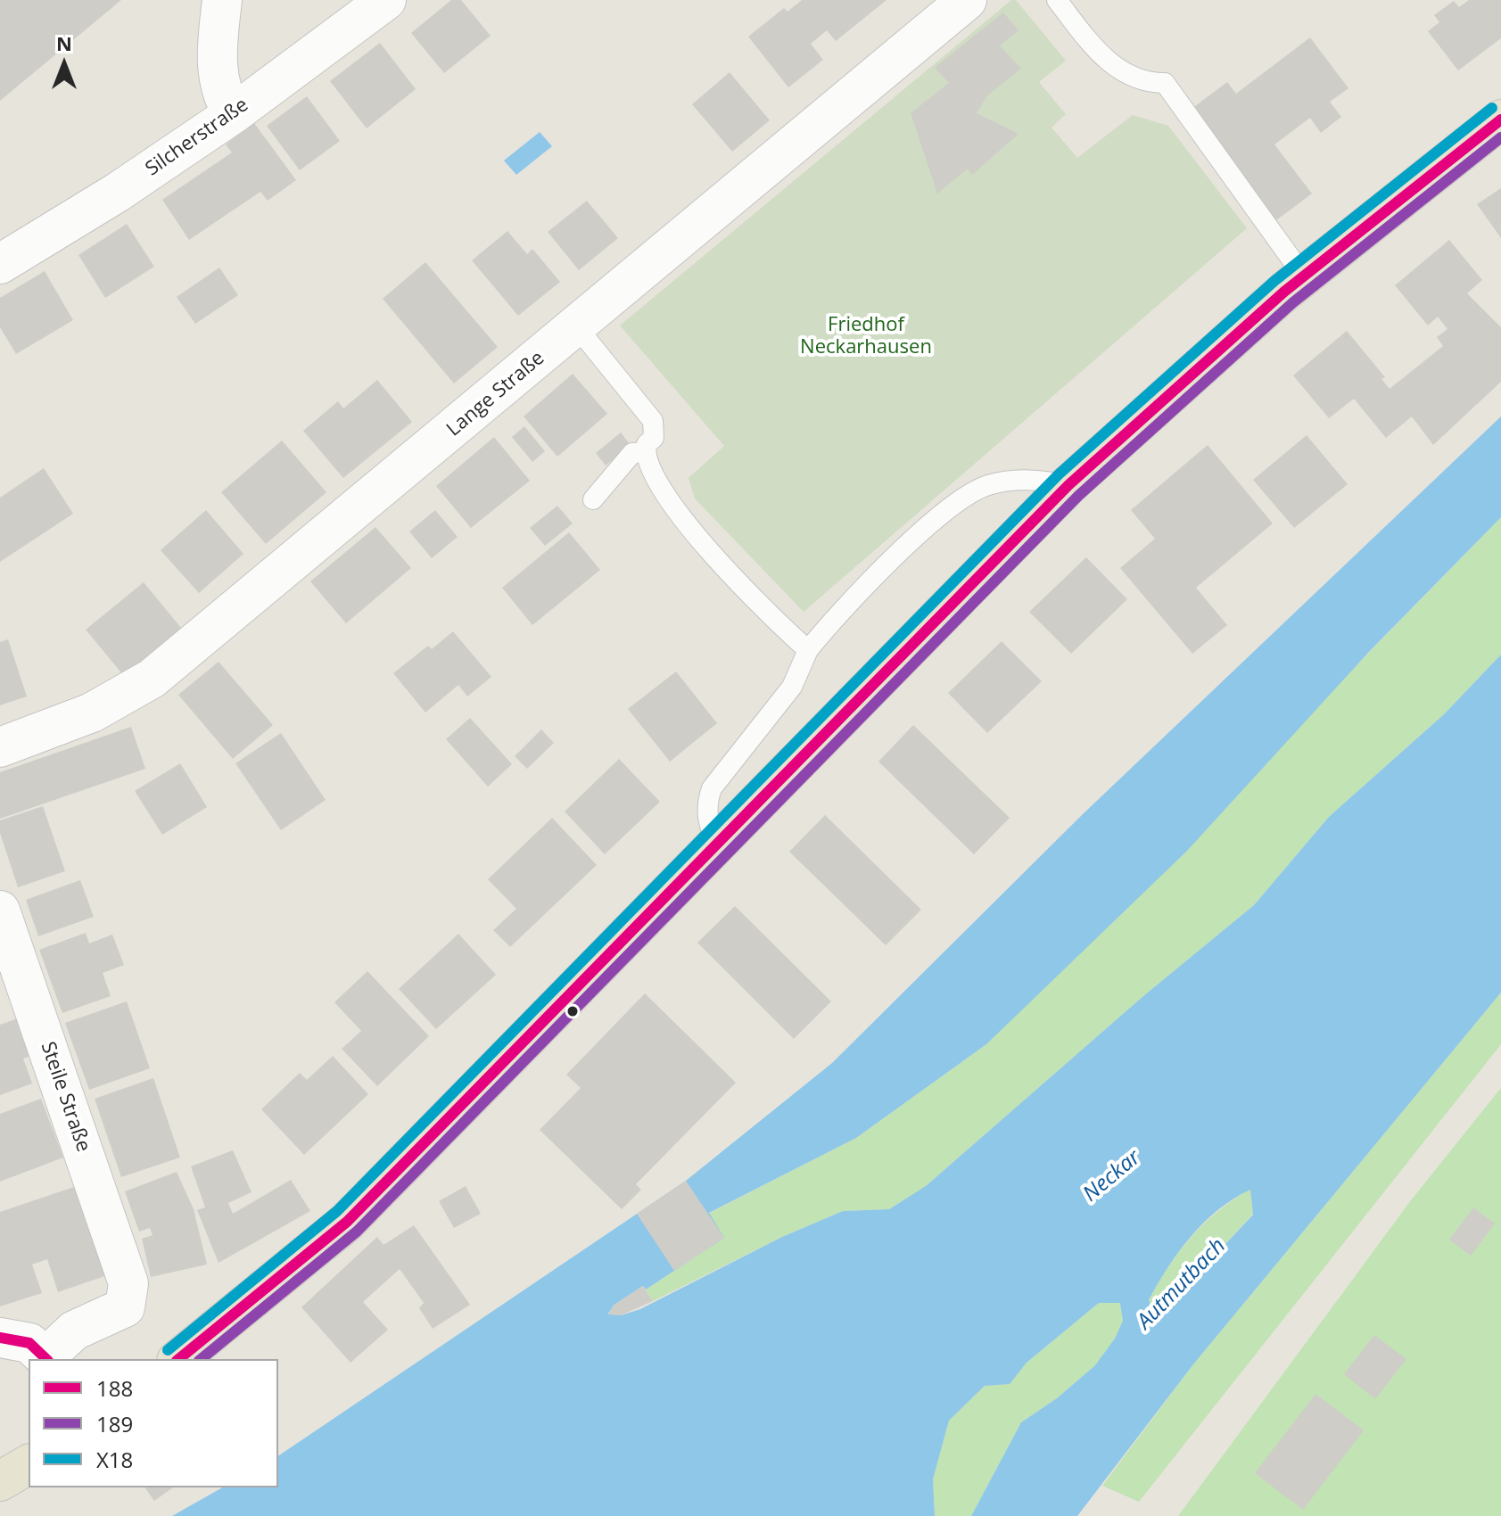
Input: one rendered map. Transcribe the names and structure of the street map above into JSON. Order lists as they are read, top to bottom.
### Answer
{
  "streets": {
    "street": ["Silcherstraße", "Lange Straße", "Steile Straße"]
  },
  "water": ["Neckar", "Autmutbach"],
  "parks": ["Friedhof Neckarhausen"],
  "lines": ["transit line X18", "transit line 188", "transit line 189"],
  "legend": ["188", "189", "X18"],
  "north": "top"
}
